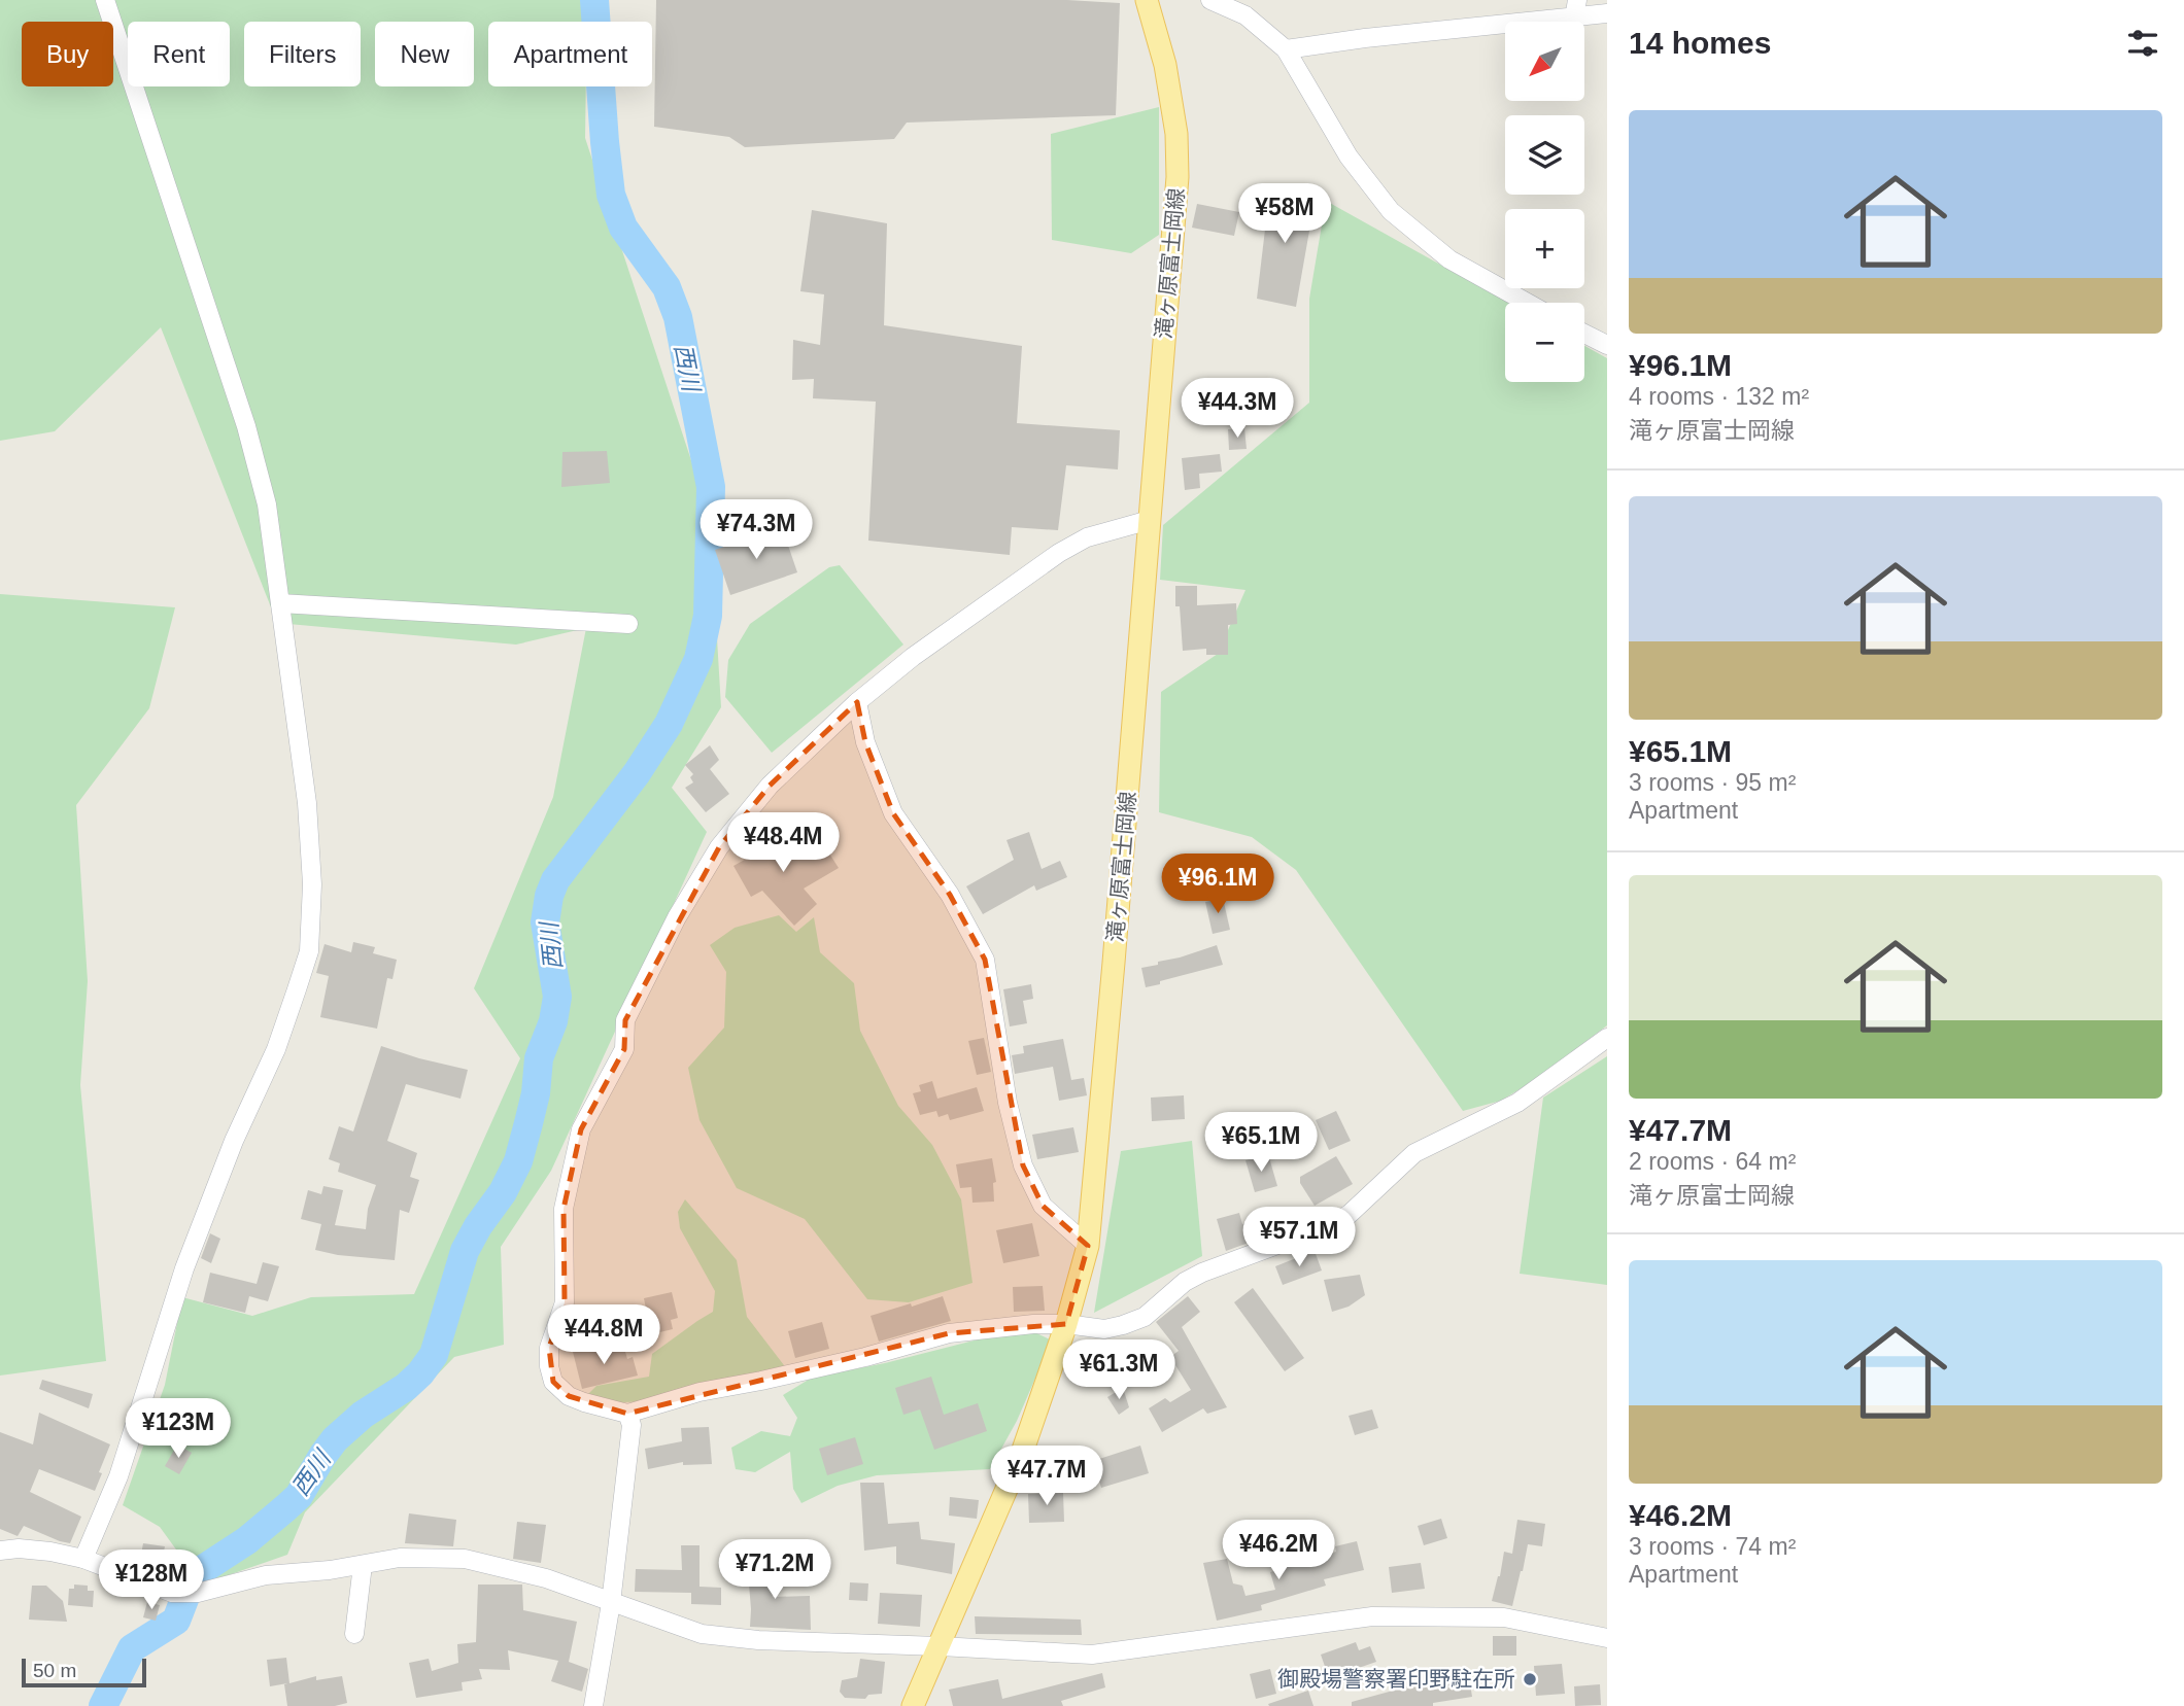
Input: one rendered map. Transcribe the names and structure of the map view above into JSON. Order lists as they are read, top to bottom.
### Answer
{
  "streets": {
    "main road": ["滝ヶ原富士岡線"]
  },
  "water": ["西川"],
  "places": ["御殿場警察署印野駐在所"],
  "scale_bar": "50 m",
  "north": "bottom left",
  "page": {
    "heading": "14 homes",
    "map_buttons": ["+", "−"],
    "chip": [
      "Buy",
      "Rent",
      "Filters",
      "New",
      "Apartment"
    ],
    "list": [
      {
        "name": "¥96.1M",
        "note": "4 rooms · 132 m² · 滝ヶ原富士岡線"
      },
      {
        "name": "¥65.1M",
        "note": "3 rooms · 95 m² · Apartment"
      },
      {
        "name": "¥47.7M",
        "note": "2 rooms · 64 m² · 滝ヶ原富士岡線"
      },
      {
        "name": "¥46.2M",
        "note": "3 rooms · 74 m² · Apartment"
      }
    ],
    "price": [
      "¥58M",
      "¥44.3M",
      "¥74.3M",
      "¥48.4M",
      "¥96.1M",
      "¥65.1M",
      "¥57.1M",
      "¥44.8M",
      "¥61.3M",
      "¥123M",
      "¥47.7M",
      "¥46.2M",
      "¥71.2M",
      "¥128M"
    ],
    "scale": "50 m"
  }
}
